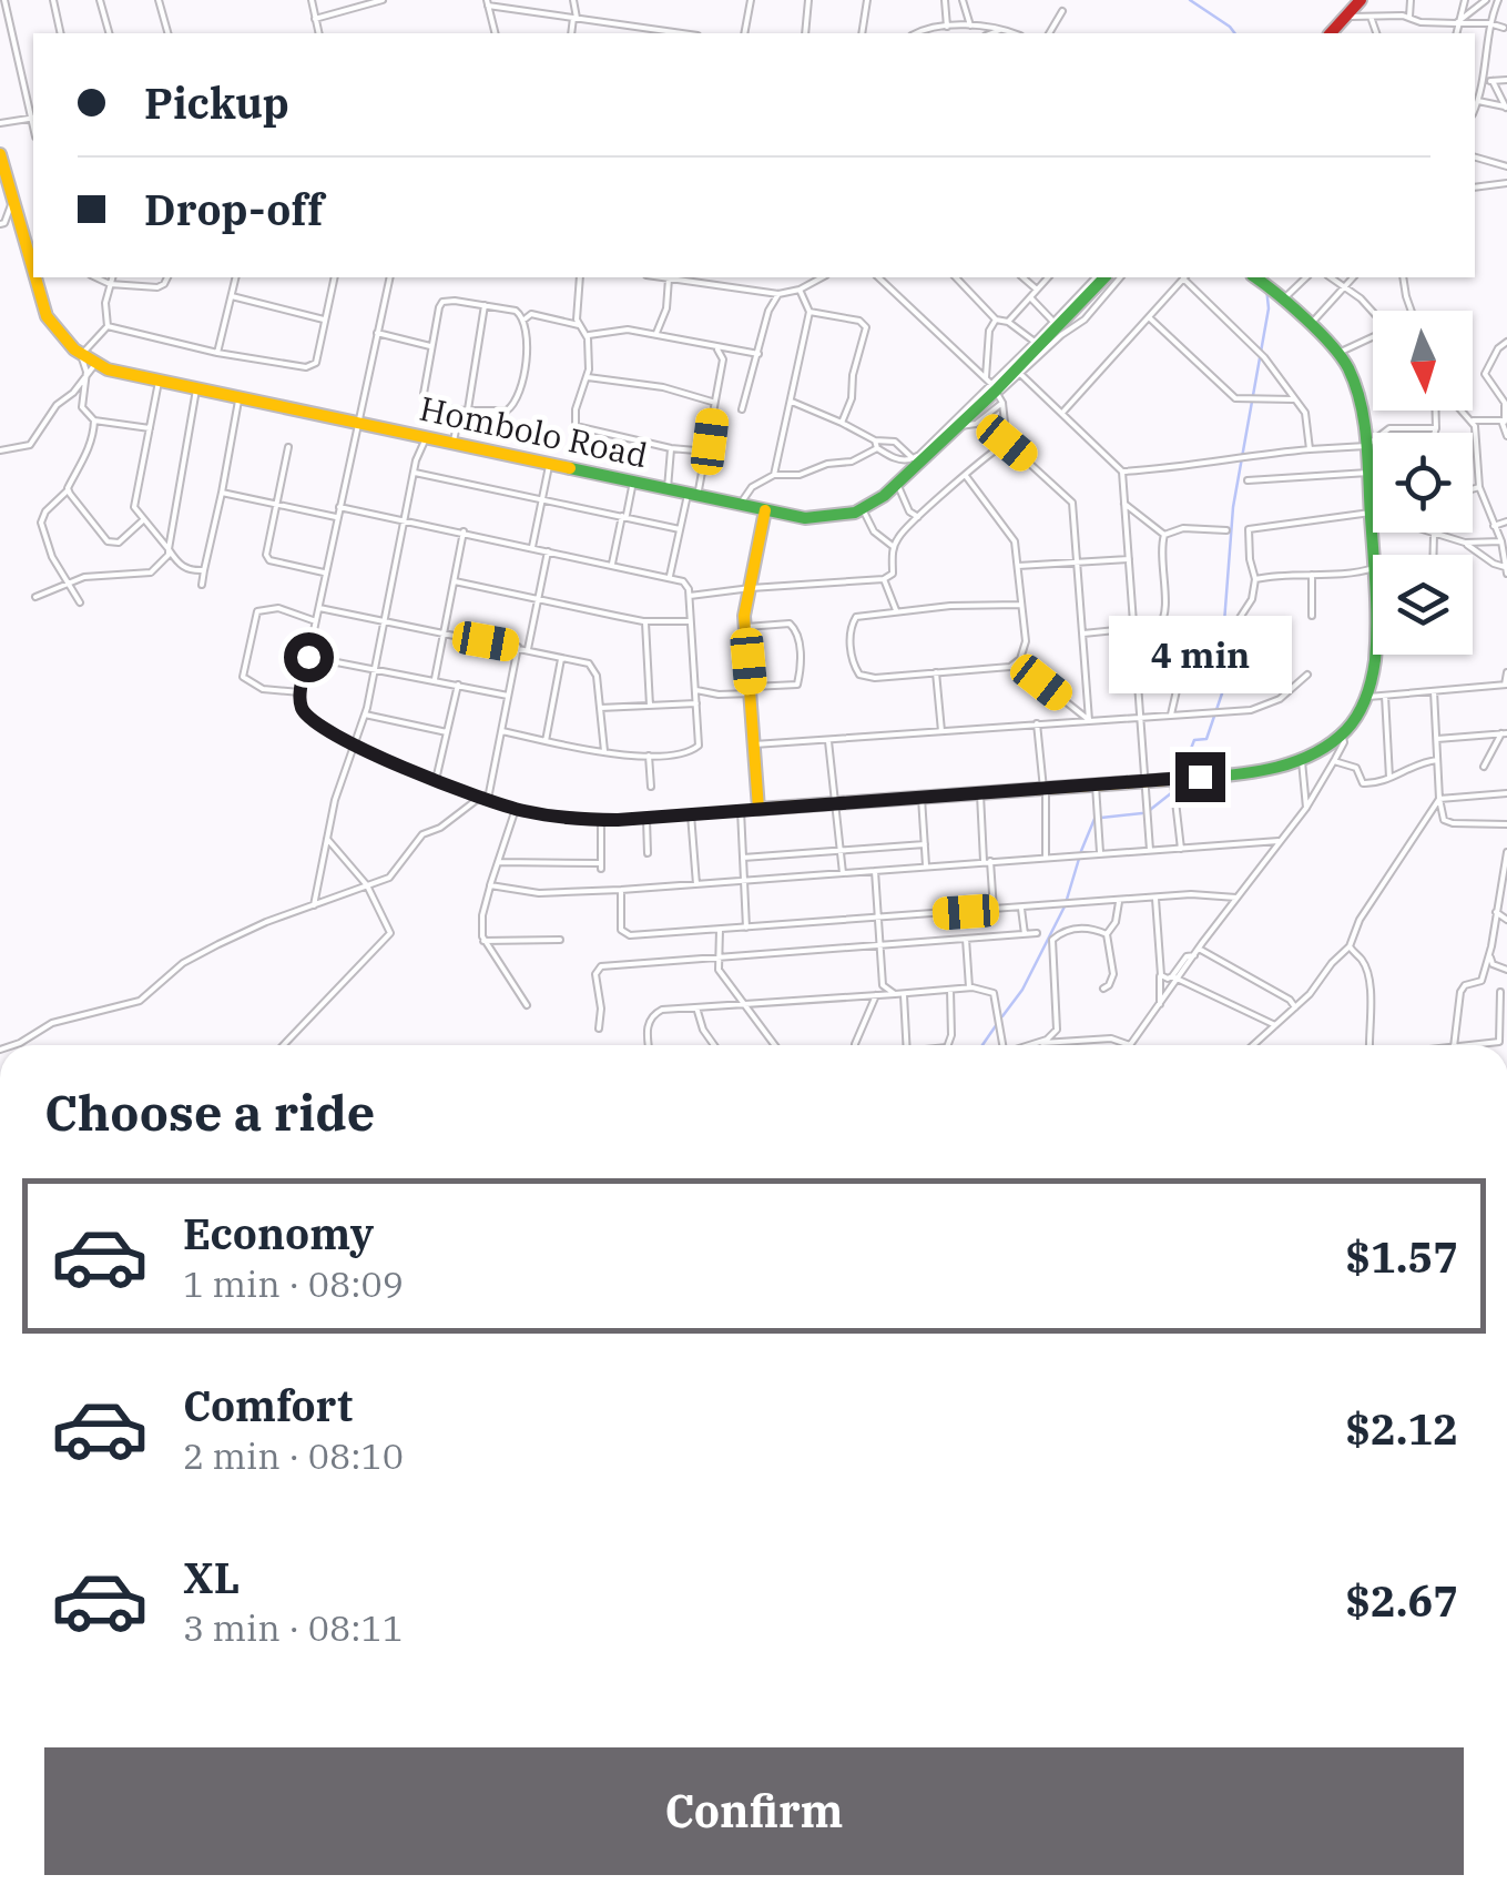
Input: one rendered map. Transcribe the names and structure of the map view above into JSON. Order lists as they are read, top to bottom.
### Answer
{
  "streets": {
    "street": ["Hombolo Road"]
  },
  "north": "bottom",
  "page": {
    "banner": ["Pickup", "Drop-off"],
    "bubble": "4 min",
    "heading": "Choose a ride",
    "list": [
      {
        "name": "Economy",
        "note": "1 min · 08:09",
        "value": "$1.57"
      },
      {
        "name": "Comfort",
        "note": "2 min · 08:10",
        "value": "$2.12"
      },
      {
        "name": "XL",
        "note": "3 min · 08:11",
        "value": "$2.67"
      }
    ],
    "buttons": "Confirm"
  }
}
